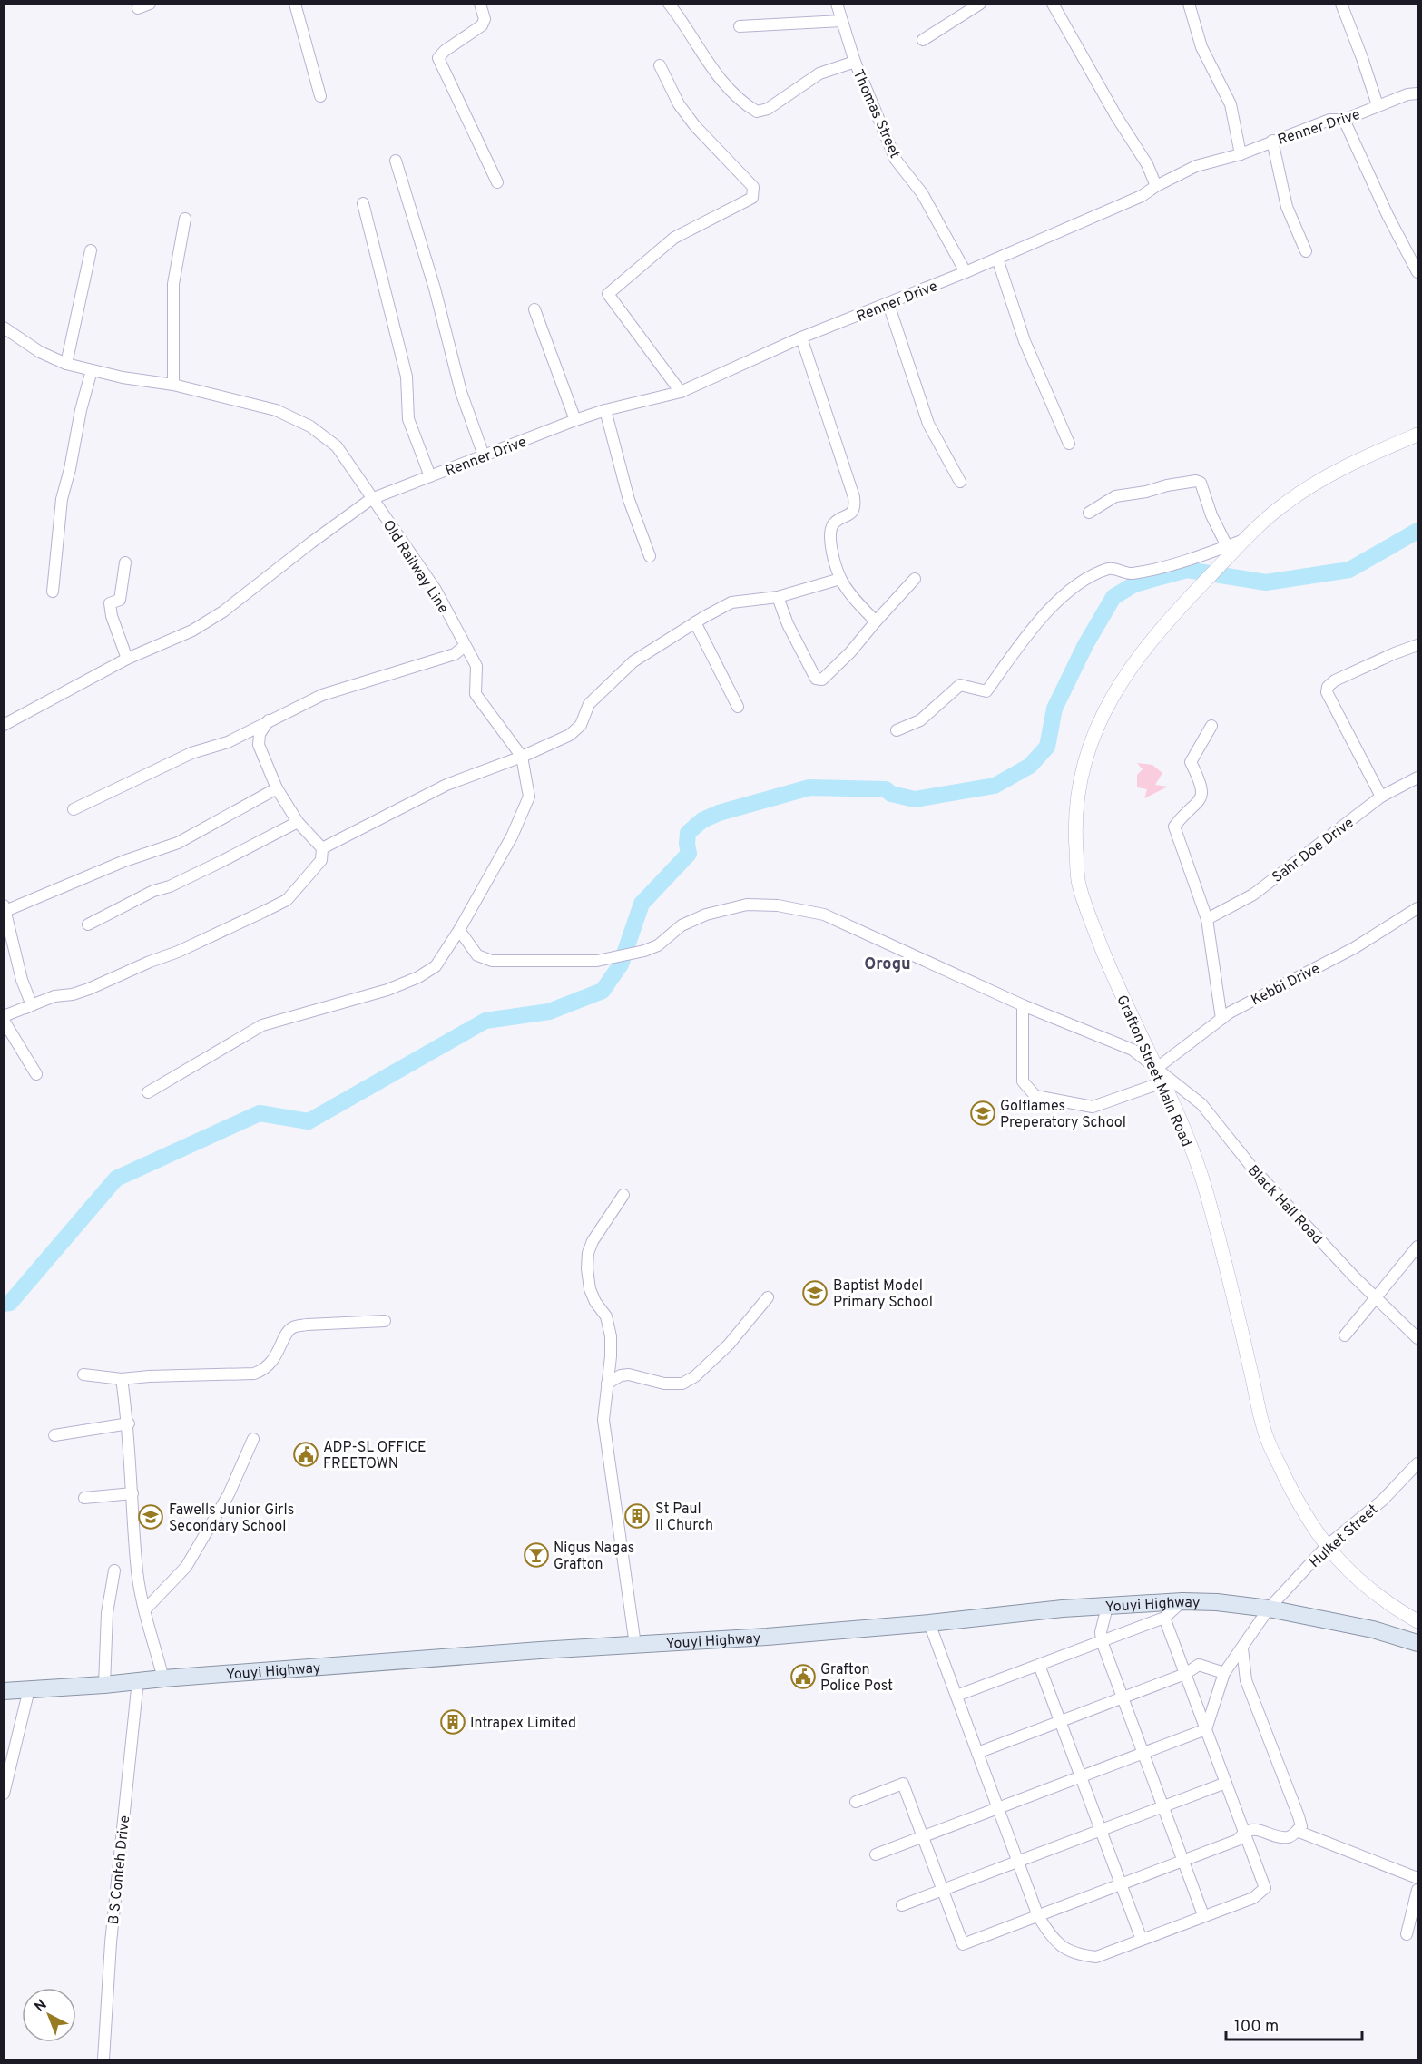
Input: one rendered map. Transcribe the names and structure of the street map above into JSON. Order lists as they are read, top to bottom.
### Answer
{
  "streets": {
    "main road": ["Youyi Highway"],
    "street": [
      "Thomas Street",
      "Renner Drive",
      "Old Railway Line",
      "Sahr Doe Drive",
      "Kebbi Drive",
      "Grafton Street Main Road",
      "Black Hall Road",
      "Hulket Street",
      "B S Conteh Drive"
    ]
  },
  "crossings": [
    ["Thomas Street", "Renner Drive"],
    ["Renner Drive", "Old Railway Line"],
    ["Old Railway Line", "Black Hall Road"],
    ["Kebbi Drive", "Grafton Street Main Road"],
    ["Kebbi Drive", "Black Hall Road"],
    ["Grafton Street Main Road", "Black Hall Road"],
    ["Grafton Street Main Road", "Hulket Street"],
    ["Hulket Street", "Youyi Highway"],
    ["Youyi Highway", "B S Conteh Drive"]
  ],
  "districts": ["Orogu"],
  "places": {
    "school or university": ["Golflames Preperatory School", "Baptist Model Primary School", "Fawells Junior Girls Secondary School"],
    "public building": ["ADP-SL OFFICE FREETOWN", "Grafton Police Post"],
    "building": ["St Paul II Church", "Intrapex Limited"],
    "bar": ["Nigus Nagas Grafton"]
  },
  "scale_bar": "100 m",
  "north": "top left"
}
